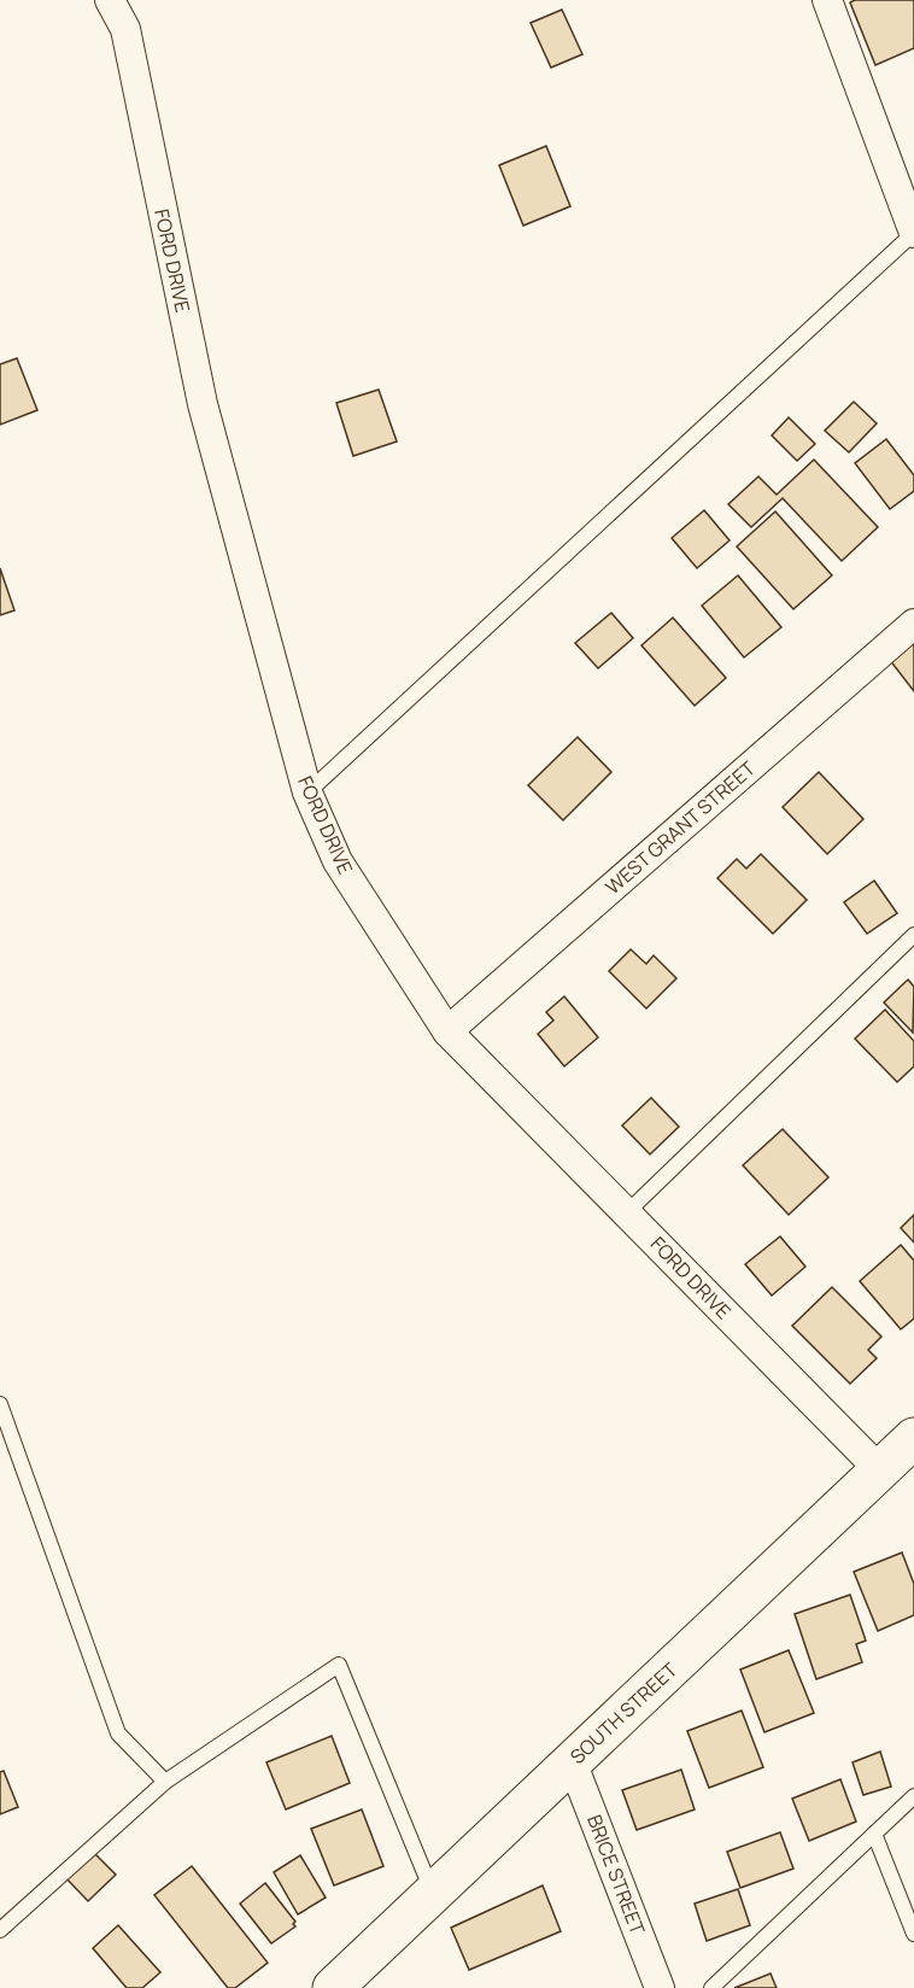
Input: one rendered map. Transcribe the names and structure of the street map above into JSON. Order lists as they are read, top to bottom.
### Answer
{
  "streets": {
    "street": [
      "FORD DRIVE",
      "WEST GRANT STREET",
      "SOUTH STREET",
      "BRICE STREET"
    ]
  },
  "crossings": [
    ["FORD DRIVE", "WEST GRANT STREET"],
    ["FORD DRIVE", "SOUTH STREET"],
    ["SOUTH STREET", "BRICE STREET"]
  ]
}
